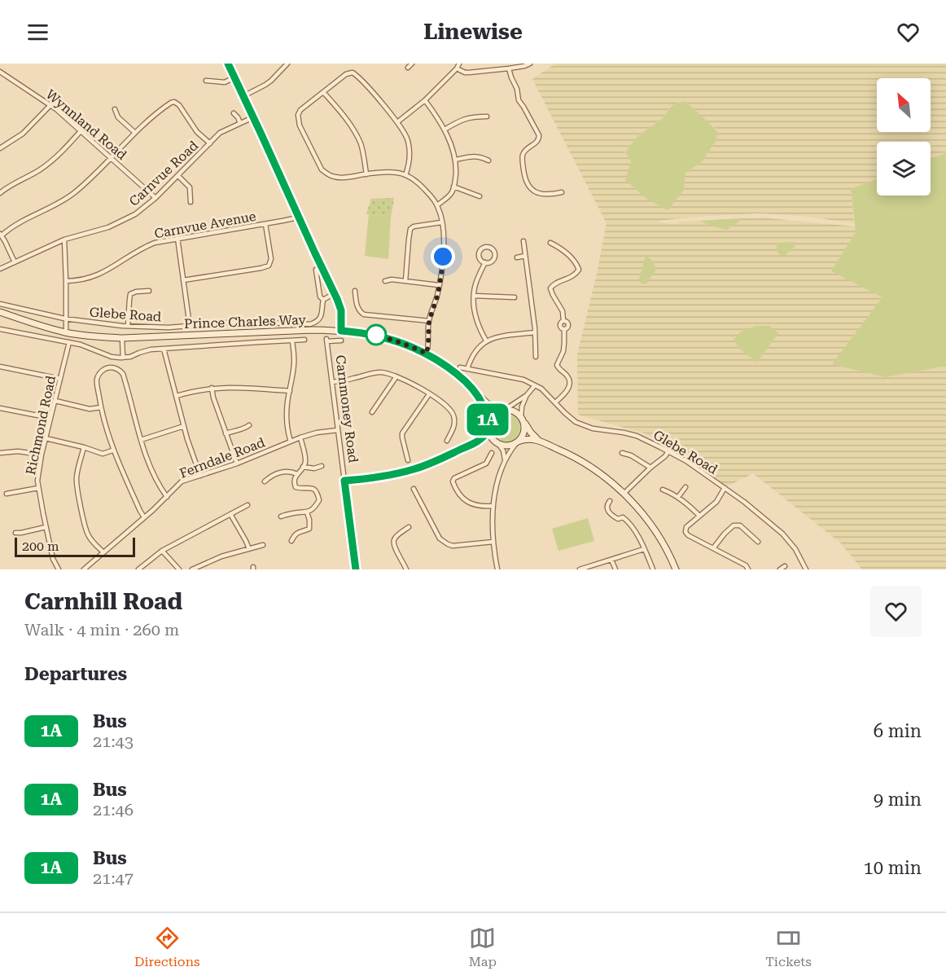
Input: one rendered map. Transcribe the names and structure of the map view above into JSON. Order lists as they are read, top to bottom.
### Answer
{
  "streets": {
    "street": [
      "Wynnland Road",
      "Carnvue Road",
      "Carnvue Avenue",
      "Glebe Road",
      "Prince Charles Way",
      "Carnmoney Road",
      "Richmond Road",
      "Ferndale Road"
    ]
  },
  "crossings": [
    ["Wynnland Road", "Carnvue Road"],
    ["Carnmoney Road", "Ferndale Road"]
  ],
  "lines": ["bus line 1A"],
  "scale_bar": "200 m",
  "north": "top left",
  "page": {
    "header": "Linewise",
    "on_map": "1A",
    "scale": "200 m",
    "heading": [
      ["Carnhill Road", "Walk · 4 min · 260 m"],
      "Departures"
    ],
    "list": [
      {
        "mark": "1A",
        "name": "Bus",
        "note": "21:43",
        "value": "6 min"
      },
      {
        "mark": "1A",
        "name": "Bus",
        "note": "21:46",
        "value": "9 min"
      },
      {
        "mark": "1A",
        "name": "Bus",
        "note": "21:47",
        "value": "10 min"
      }
    ],
    "tabs": ["Directions", "Map", "Tickets"]
  }
}
